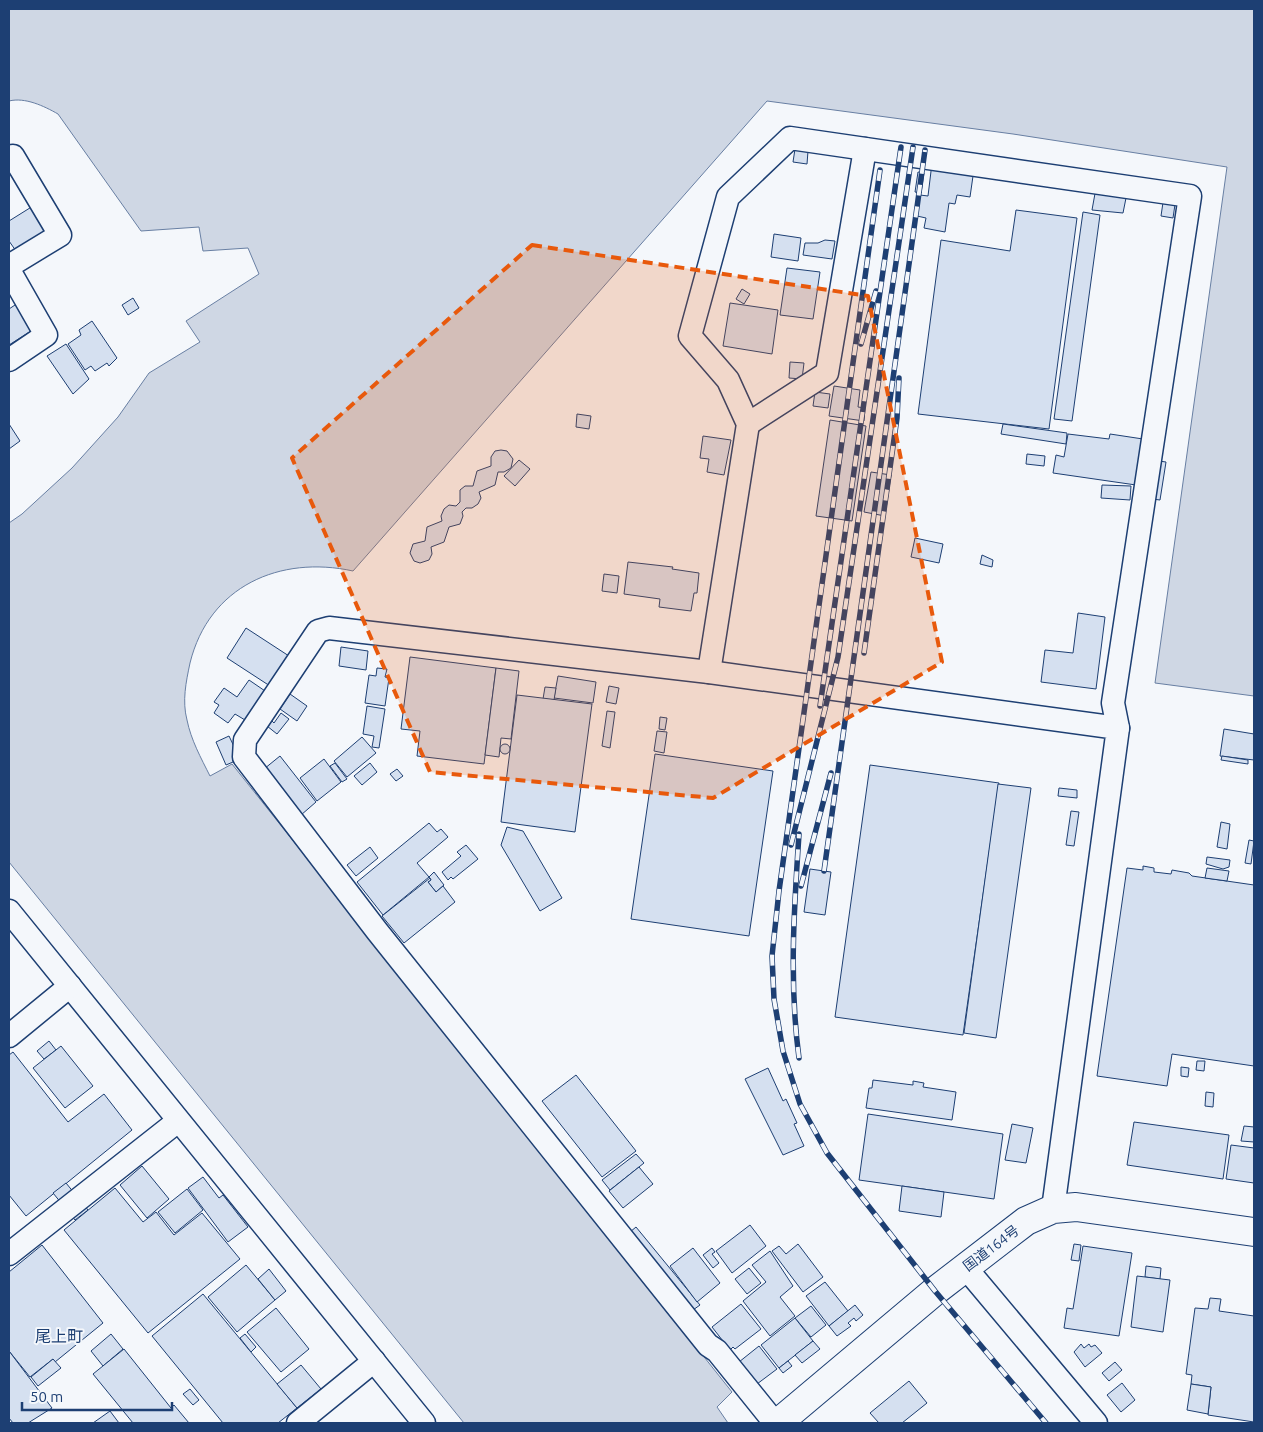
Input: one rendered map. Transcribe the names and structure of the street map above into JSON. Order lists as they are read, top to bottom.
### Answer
{
  "streets": {
    "highway": ["国道164号"]
  },
  "districts": ["尾上町"],
  "scale_bar": "50 m"
}
